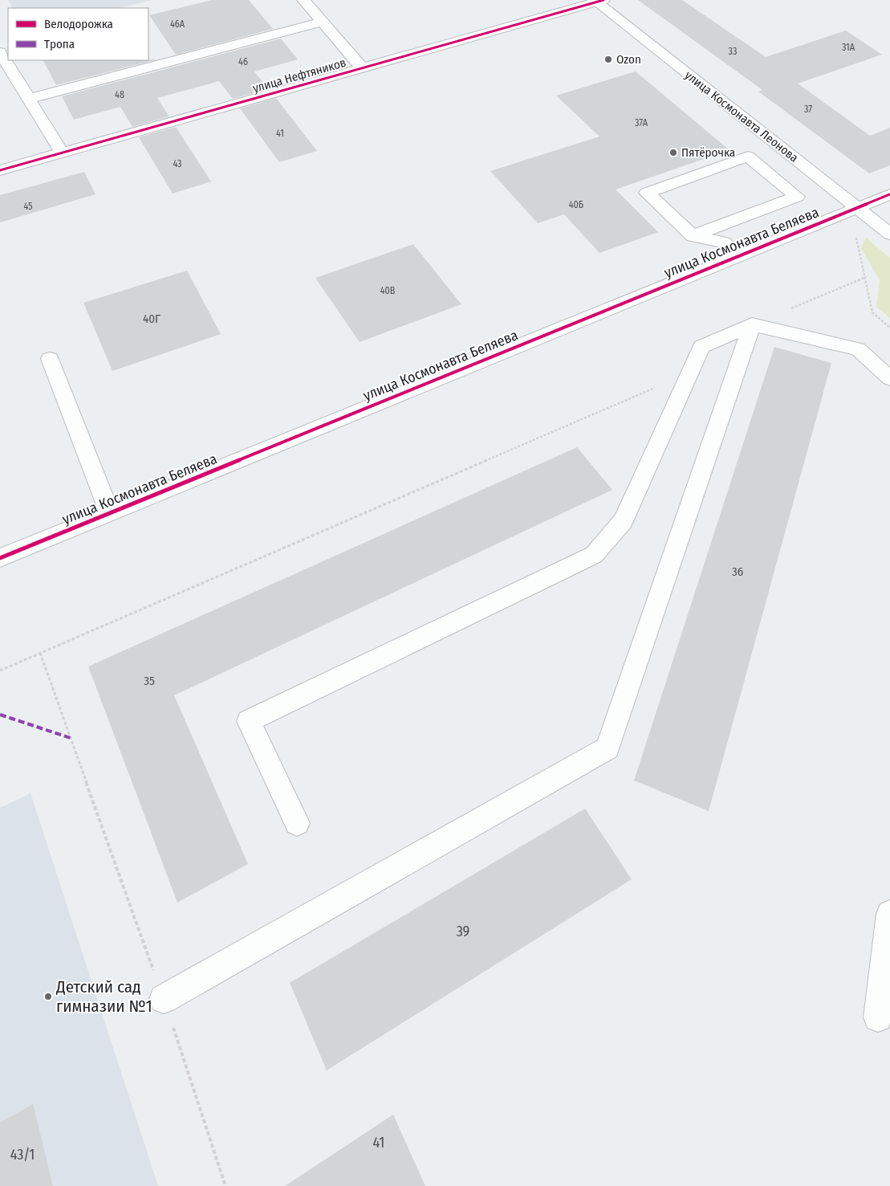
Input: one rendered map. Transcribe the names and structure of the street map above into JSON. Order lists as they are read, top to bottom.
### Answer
{
  "streets": {
    "street": ["улица Нефтяников", "улица Космонавта Леонова", "улица Космонавта Беляева"]
  },
  "crossings": [
    ["улица Нефтяников", "улица Космонавта Леонова"],
    ["улица Космонавта Леонова", "улица Космонавта Беляева"]
  ],
  "places": ["Ozon", "Пятёрочка", "Детский сад гимназии №1"],
  "house_numbers": [
    "46А",
    "31А",
    "33",
    "46",
    "48",
    "37",
    "37А",
    "41",
    "43",
    "40Б",
    "45",
    "40В",
    "40Г",
    "36",
    "35",
    "39",
    "41",
    "43/1"
  ],
  "legend": ["Велодорожка", "Тропа"]
}
